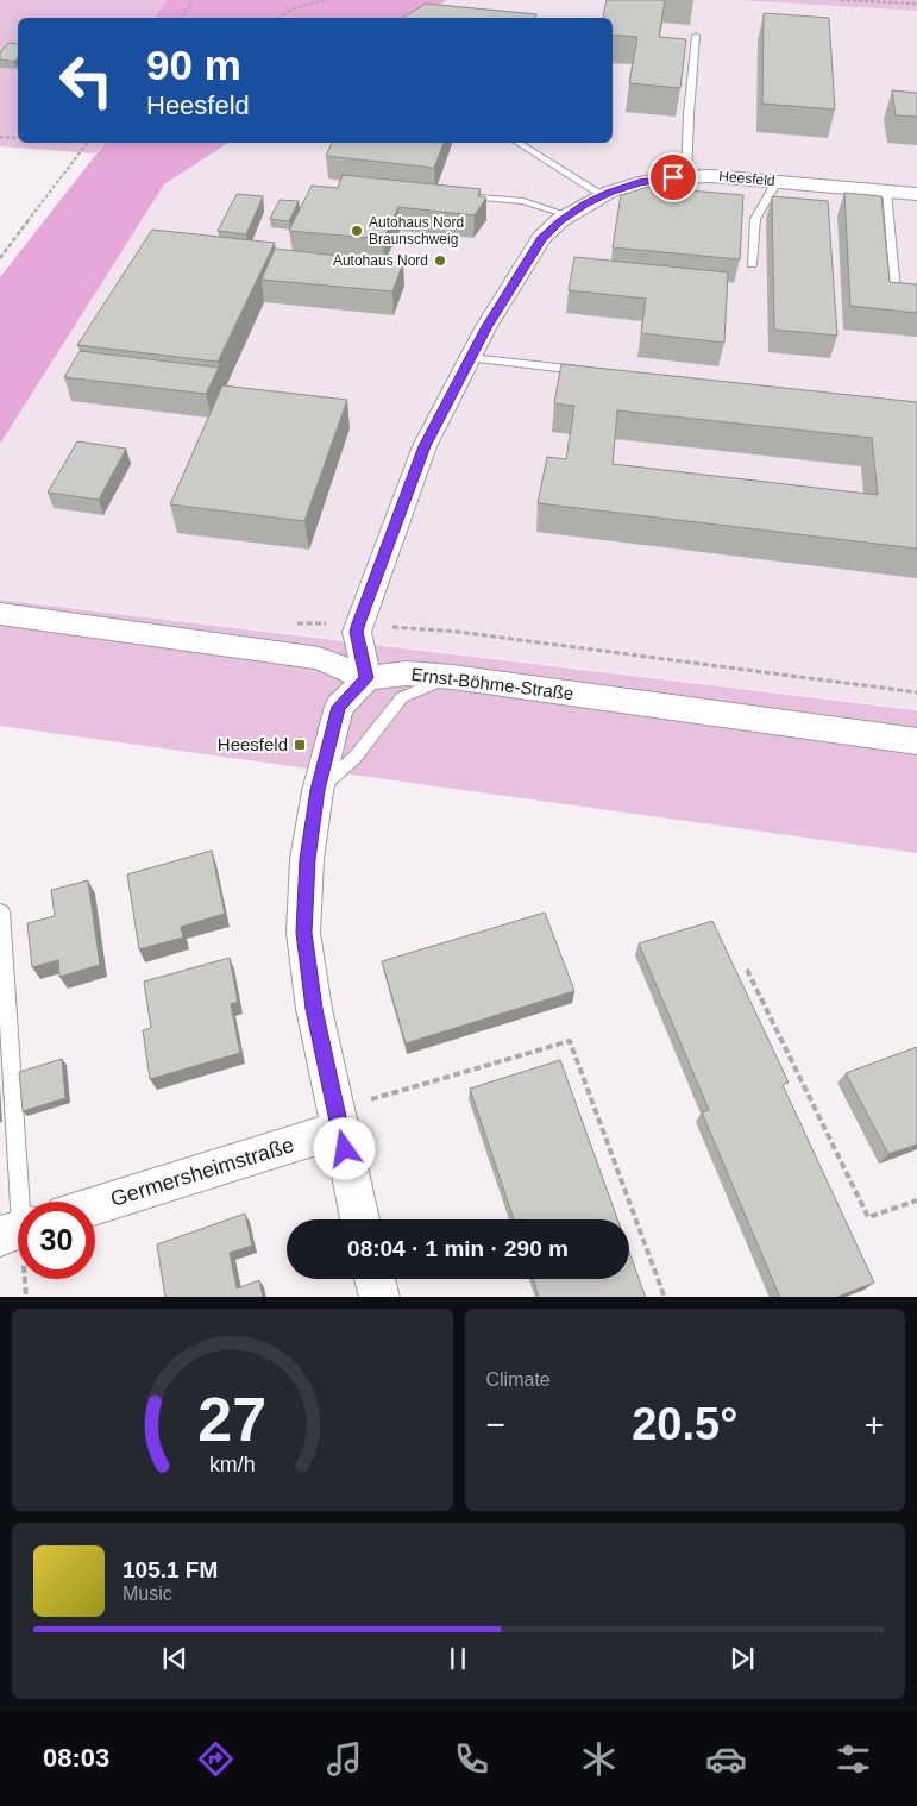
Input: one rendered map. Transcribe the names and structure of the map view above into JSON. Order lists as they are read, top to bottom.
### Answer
{
  "streets": {
    "street": ["Heesfeld", "Ernst-Böhme-Straße", "Germersheimstraße"]
  },
  "crossings": [
    ["Heesfeld", "Ernst-Böhme-Straße"]
  ],
  "places": {
    "other": ["Autohaus Nord Braunschweig", "Autohaus Nord"],
    "transit": ["Heesfeld"]
  },
  "page": {
    "turn": ["90 m", "Heesfeld"],
    "limit": "30",
    "trip": "08:04 · 1 min · 290 m",
    "tile": "Climate",
    "heat": ["−", "20.5°", "+"],
    "song": ["105.1 FM", "Music"],
    "tabs": "08:03",
    "gauge": ["27", "km/h"]
  }
}
